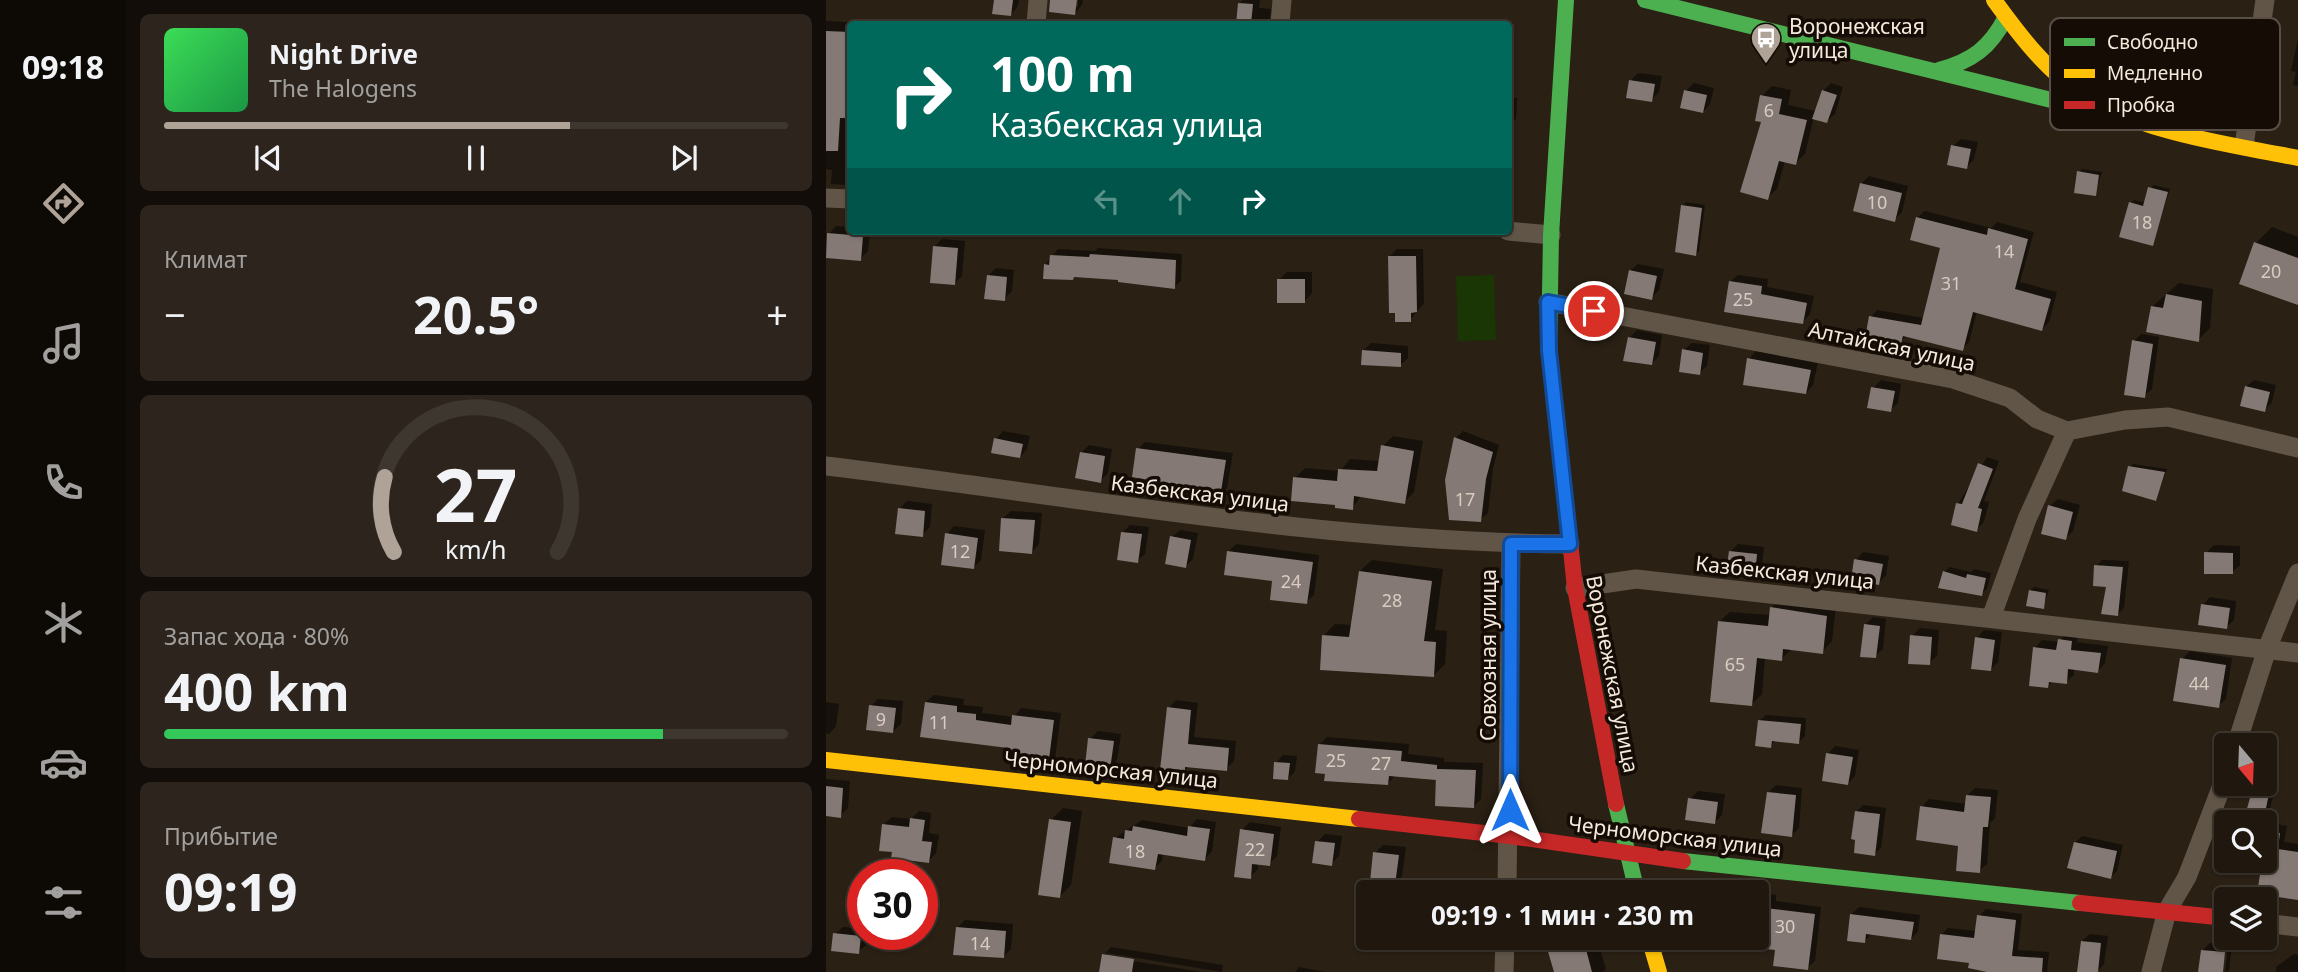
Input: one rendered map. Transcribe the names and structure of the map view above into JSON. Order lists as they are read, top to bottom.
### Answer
{
  "streets": {
    "main road": ["Воронежская улица", "Черноморская улица"],
    "street": ["Алтайская улица", "Казбекская улица", "Совхозная улица"]
  },
  "crossings": [
    ["Алтайская улица", "Воронежская улица"],
    ["Казбекская улица", "Совхозная улица"],
    ["Казбекская улица", "Воронежская улица"],
    ["Совхозная улица", "Черноморская улица"],
    ["Воронежская улица", "Черноморская улица"]
  ],
  "places": {
    "bus stop": ["Воронежская улица"]
  },
  "house_numbers": [
    "6",
    "10",
    "18",
    "14",
    "20",
    "31",
    "25",
    "17",
    "12",
    "24",
    "28",
    "65",
    "44",
    "9",
    "11",
    "25",
    "27",
    "22",
    "18",
    "30",
    "14"
  ],
  "legend": ["Свободно", "Медленно", "Пробка"],
  "north": "bottom",
  "page": {
    "tabs": "09:18",
    "turn": ["100 m", "Казбекская улица"],
    "song": ["Night Drive", "The Halogens"],
    "tile": [
      "Климат",
      ["Запас хода · 80%", "400 km"],
      ["Прибытие", "09:19"]
    ],
    "heat": ["−", "20.5°", "+"],
    "limit": "30",
    "trip": "09:19 · 1 мин · 230 m",
    "gauge": ["27", "km/h"]
  }
}
